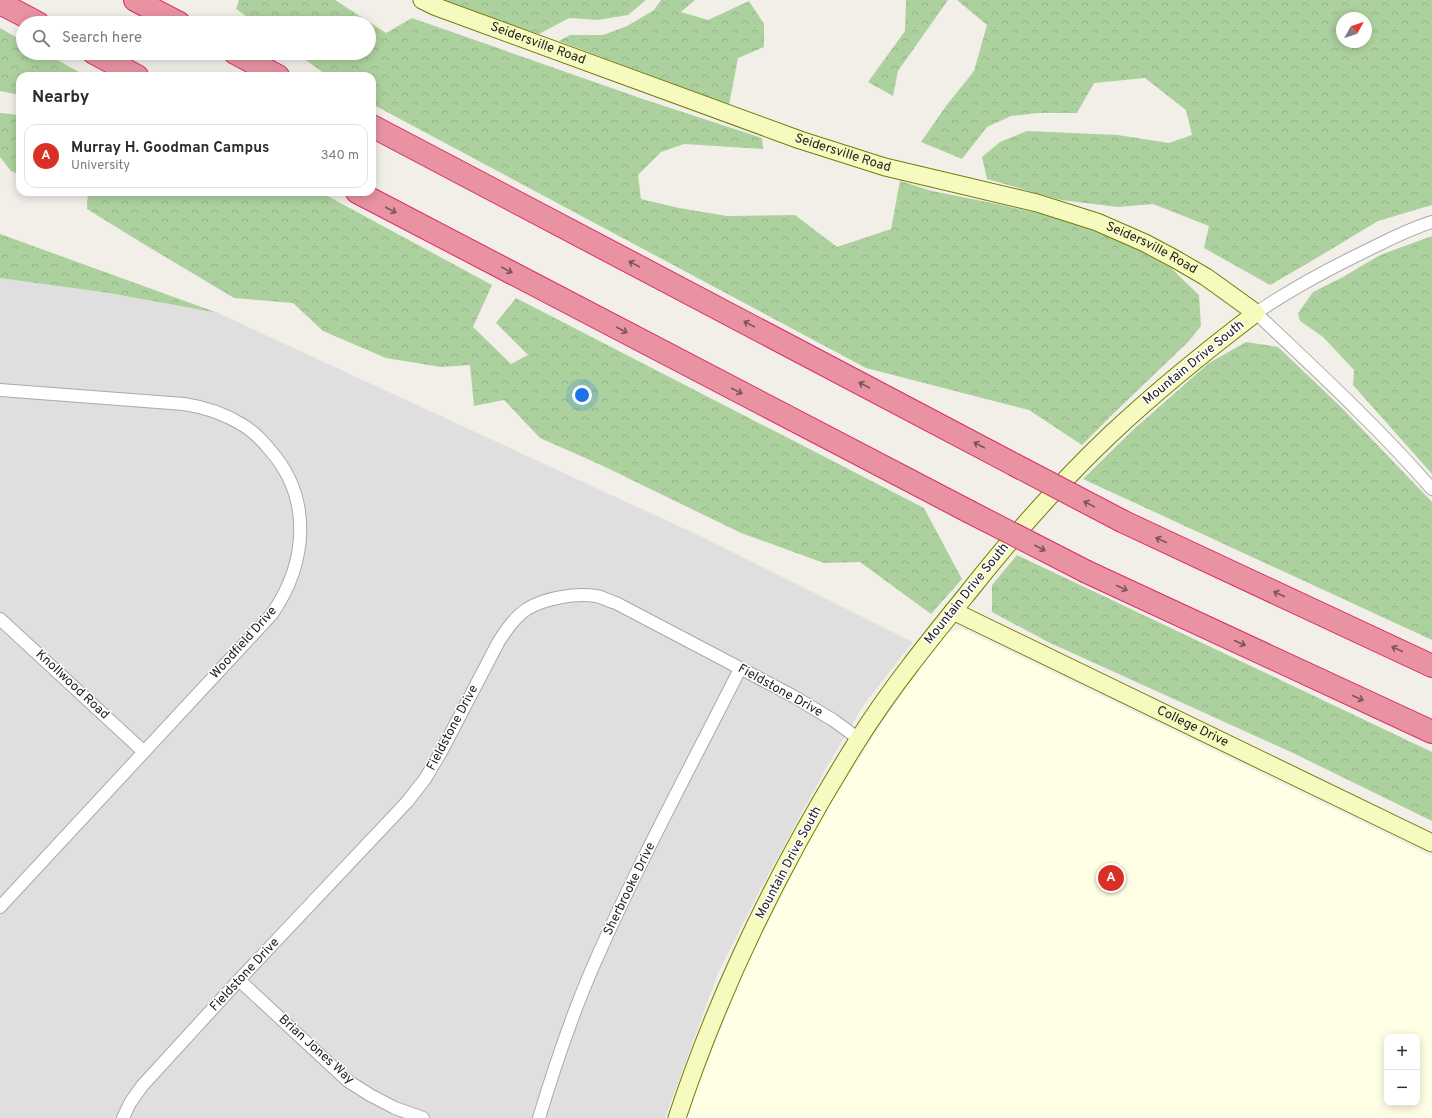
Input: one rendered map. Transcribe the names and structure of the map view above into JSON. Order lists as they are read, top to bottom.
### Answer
{
  "streets": {
    "street": [
      "Seidersville Road",
      "Mountain Drive South",
      "Woodfield Drive",
      "Knollwood Road",
      "Fieldstone Drive",
      "College Drive",
      "Sherbrooke Drive",
      "Brian Jones Way"
    ]
  },
  "crossings": [
    ["Seidersville Road", "Mountain Drive South"],
    ["Mountain Drive South", "Fieldstone Drive"],
    ["Mountain Drive South", "College Drive"],
    ["Woodfield Drive", "Knollwood Road"],
    ["Fieldstone Drive", "Sherbrooke Drive"],
    ["Fieldstone Drive", "Brian Jones Way"]
  ],
  "north": "top right",
  "page": {
    "search": "Search here",
    "heading": "Nearby",
    "list": [
      {
        "mark": "A",
        "name": "Murray H. Goodman Campus",
        "note": "University",
        "value": "340 m"
      }
    ],
    "pins": "A",
    "map_buttons": ["+", "−"]
  }
}
